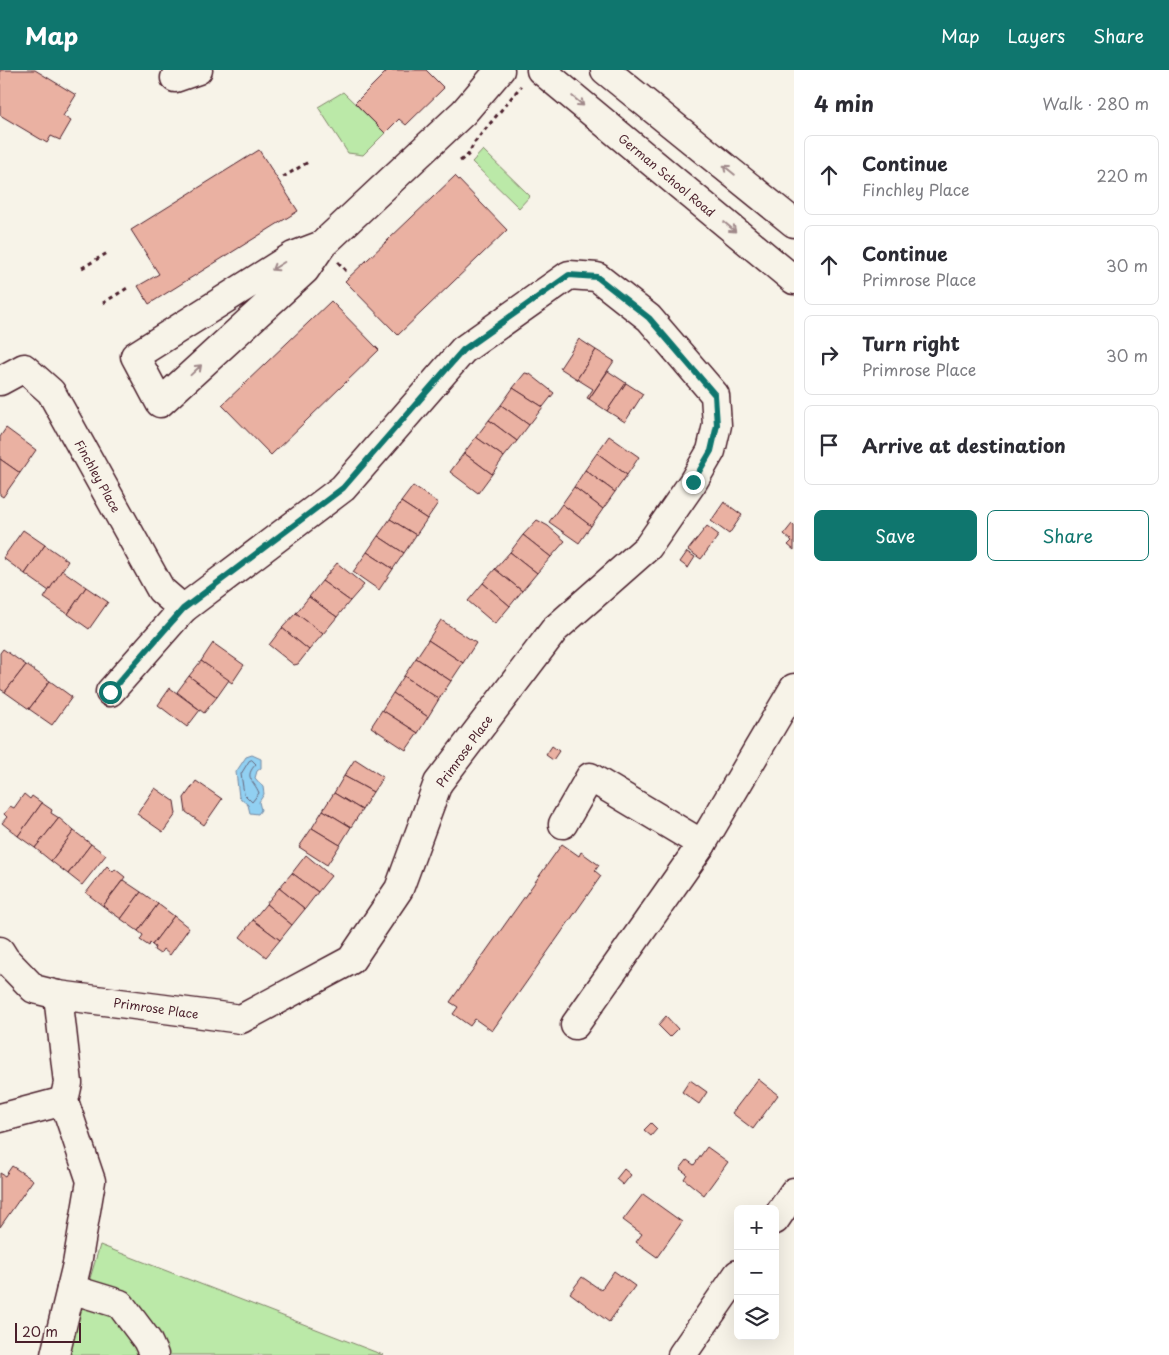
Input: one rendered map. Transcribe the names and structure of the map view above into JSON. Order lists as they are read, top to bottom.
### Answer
{
  "streets": {
    "street": ["German School Road", "Finchley Place", "Primrose Place"]
  },
  "crossings": [
    ["Finchley Place", "Primrose Place"]
  ],
  "scale_bar": "20 m",
  "page": {
    "header": "Map",
    "nav": ["Map", "Layers", "Share"],
    "heading": ["4 min", "Walk · 280 m"],
    "list": [
      ["Continue", "Finchley Place", "220 m"],
      ["Continue", "Primrose Place", "30 m"],
      ["Turn right", "Primrose Place", "30 m"],
      "Arrive at destination"
    ],
    "buttons": ["Save", "Share"],
    "map_buttons": ["+", "−"],
    "scale": "20 m"
  }
}
